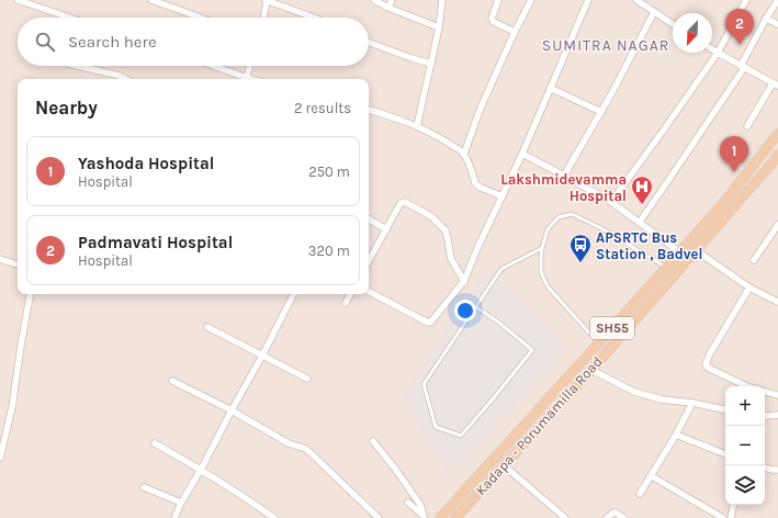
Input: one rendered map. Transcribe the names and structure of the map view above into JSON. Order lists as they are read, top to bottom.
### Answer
{
  "streets": {
    "main road": ["SH55", "Kadapa - Porumamilla Road"]
  },
  "districts": ["SUMITRA NAGAR"],
  "places": {
    "hospital": ["Lakshmidevamma Hospital"],
    "bus stop": ["APSRTC Bus Station , Badvel"]
  },
  "north": "bottom left",
  "page": {
    "pins": ["2", "1"],
    "search": "Search here",
    "heading": ["Nearby", "2 results"],
    "list": [
      {
        "mark": "1",
        "name": "Yashoda Hospital",
        "note": "Hospital",
        "value": "250 m"
      },
      {
        "mark": "2",
        "name": "Padmavati Hospital",
        "note": "Hospital",
        "value": "320 m"
      }
    ],
    "map_buttons": ["+", "−"]
  }
}
